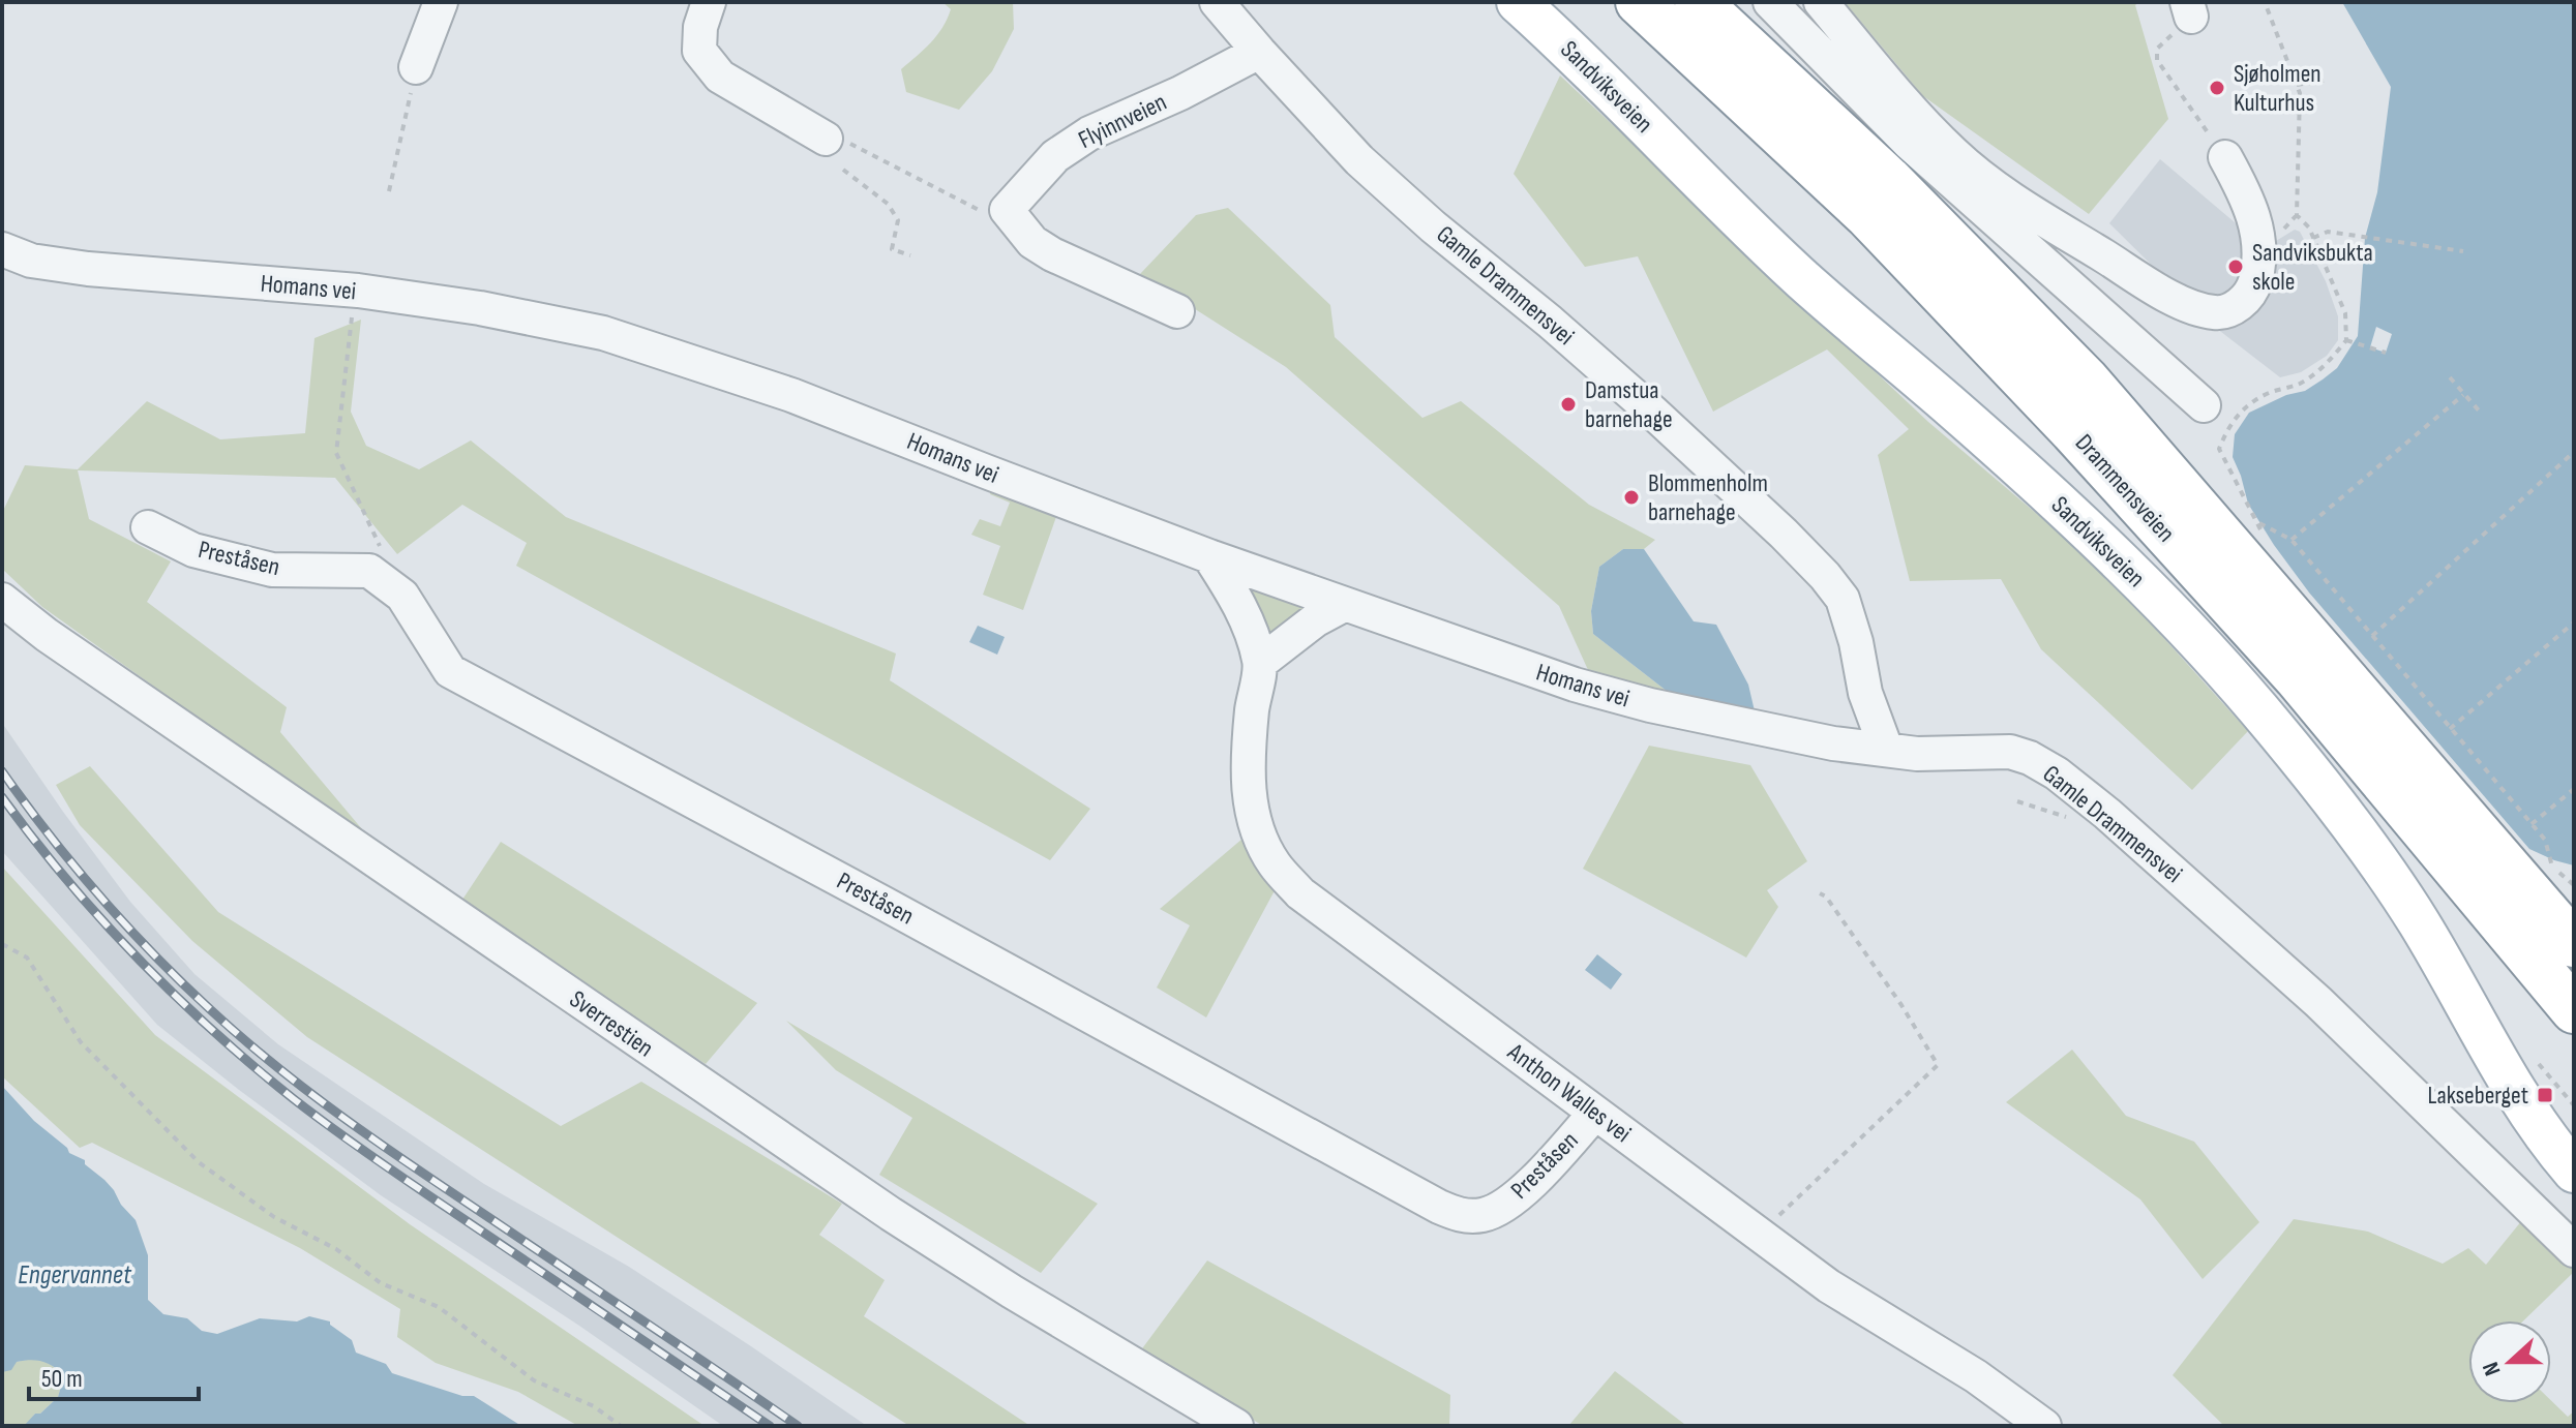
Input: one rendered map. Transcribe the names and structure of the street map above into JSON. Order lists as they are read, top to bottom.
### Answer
{
  "streets": {
    "highway": ["Drammensveien"],
    "main road": ["Sandviksveien"],
    "street": [
      "Flyinnveien",
      "Gamle Drammensvei",
      "Homans vei",
      "Preståsen",
      "Sverrestien",
      "Anthon Walles vei"
    ]
  },
  "crossings": [
    ["Flyinnveien", "Gamle Drammensvei"],
    ["Gamle Drammensvei", "Homans vei"],
    ["Homans vei", "Anthon Walles vei"],
    ["Preståsen", "Anthon Walles vei"]
  ],
  "water": ["Engervannet"],
  "places": {
    "other": [
      "Sjøholmen Kulturhus",
      "Sandviksbukta skole",
      "Damstua barnehage",
      "Blommenholm barnehage"
    ],
    "transit": ["Lakseberget"]
  },
  "scale_bar": "50 m",
  "north": "left"
}
